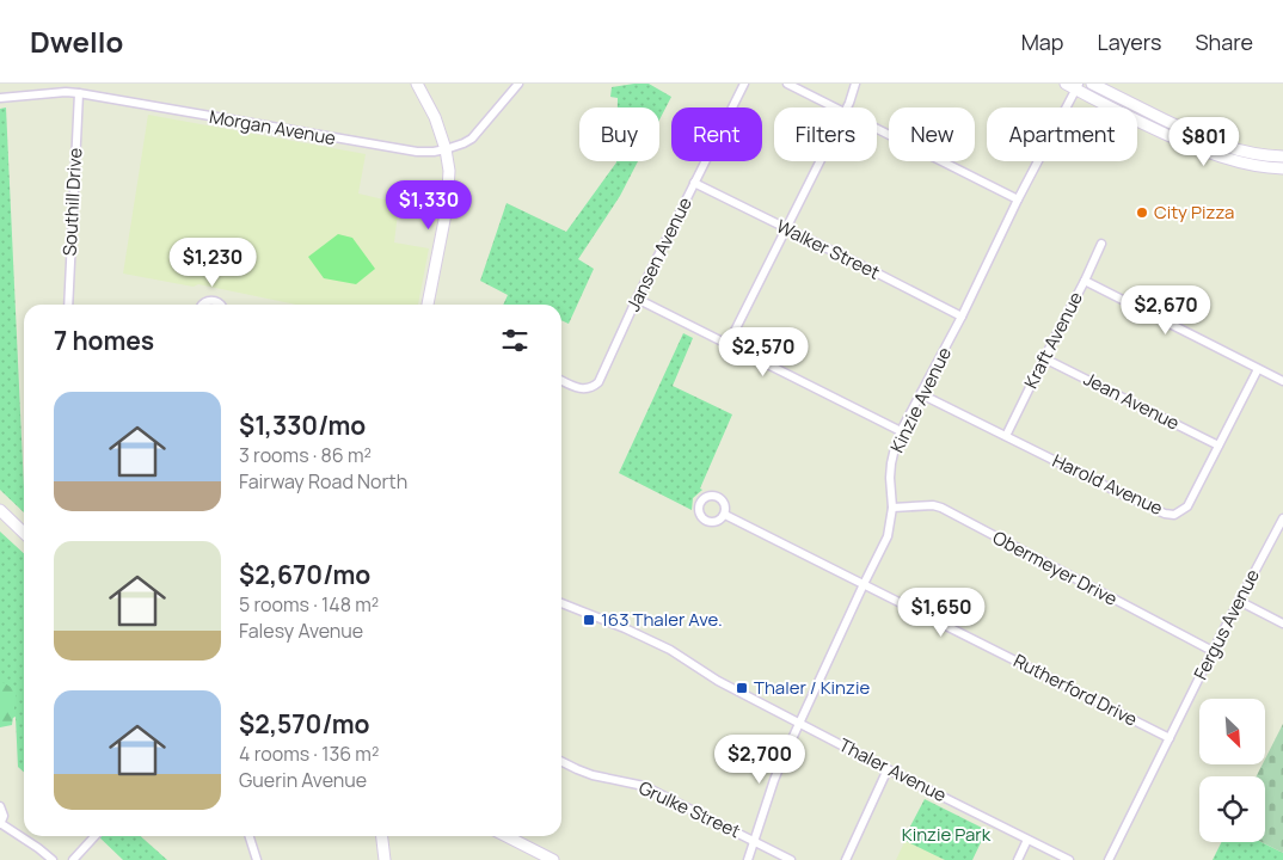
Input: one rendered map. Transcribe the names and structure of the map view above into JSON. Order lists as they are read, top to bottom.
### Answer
{
  "streets": {
    "street": [
      "Morgan Avenue",
      "Southill Drive",
      "Walker Street",
      "Jansen Avenue",
      "Kraft Avenue",
      "Kinzie Avenue",
      "Jean Avenue",
      "Harold Avenue",
      "Obermeyer Drive",
      "Fergus Avenue",
      "Rutherford Drive",
      "Thaler Avenue",
      "Grulke Street"
    ]
  },
  "crossings": [
    ["Morgan Avenue", "Southill Drive"],
    ["Walker Street", "Jansen Avenue"],
    ["Walker Street", "Kinzie Avenue"],
    ["Kraft Avenue", "Jean Avenue"],
    ["Kraft Avenue", "Harold Avenue"],
    ["Kinzie Avenue", "Harold Avenue"],
    ["Kinzie Avenue", "Obermeyer Drive"],
    ["Kinzie Avenue", "Rutherford Drive"],
    ["Kinzie Avenue", "Thaler Avenue"],
    ["Kinzie Avenue", "Grulke Street"],
    ["Jean Avenue", "Harold Avenue"],
    ["Obermeyer Drive", "Fergus Avenue"],
    ["Fergus Avenue", "Rutherford Drive"]
  ],
  "parks": ["Kinzie Park"],
  "places": {
    "other": ["City Pizza"],
    "transit": ["163 Thaler Ave.", "Thaler / Kinzie"]
  },
  "north": "bottom right",
  "page": {
    "header": "Dwello",
    "nav": ["Map", "Layers", "Share"],
    "chip": [
      "Buy",
      "Rent",
      "Filters",
      "New",
      "Apartment"
    ],
    "price": [
      "$801",
      "$1,330",
      "$1,230",
      "$2,670",
      "$2,570",
      "$1,650",
      "$2,700"
    ],
    "heading": "7 homes",
    "list": [
      {
        "name": "$1,330/mo",
        "note": "3 rooms · 86 m² · Fairway Road North"
      },
      {
        "name": "$2,670/mo",
        "note": "5 rooms · 148 m² · Falesy Avenue"
      },
      {
        "name": "$2,570/mo",
        "note": "4 rooms · 136 m² · Guerin Avenue"
      }
    ]
  }
}
